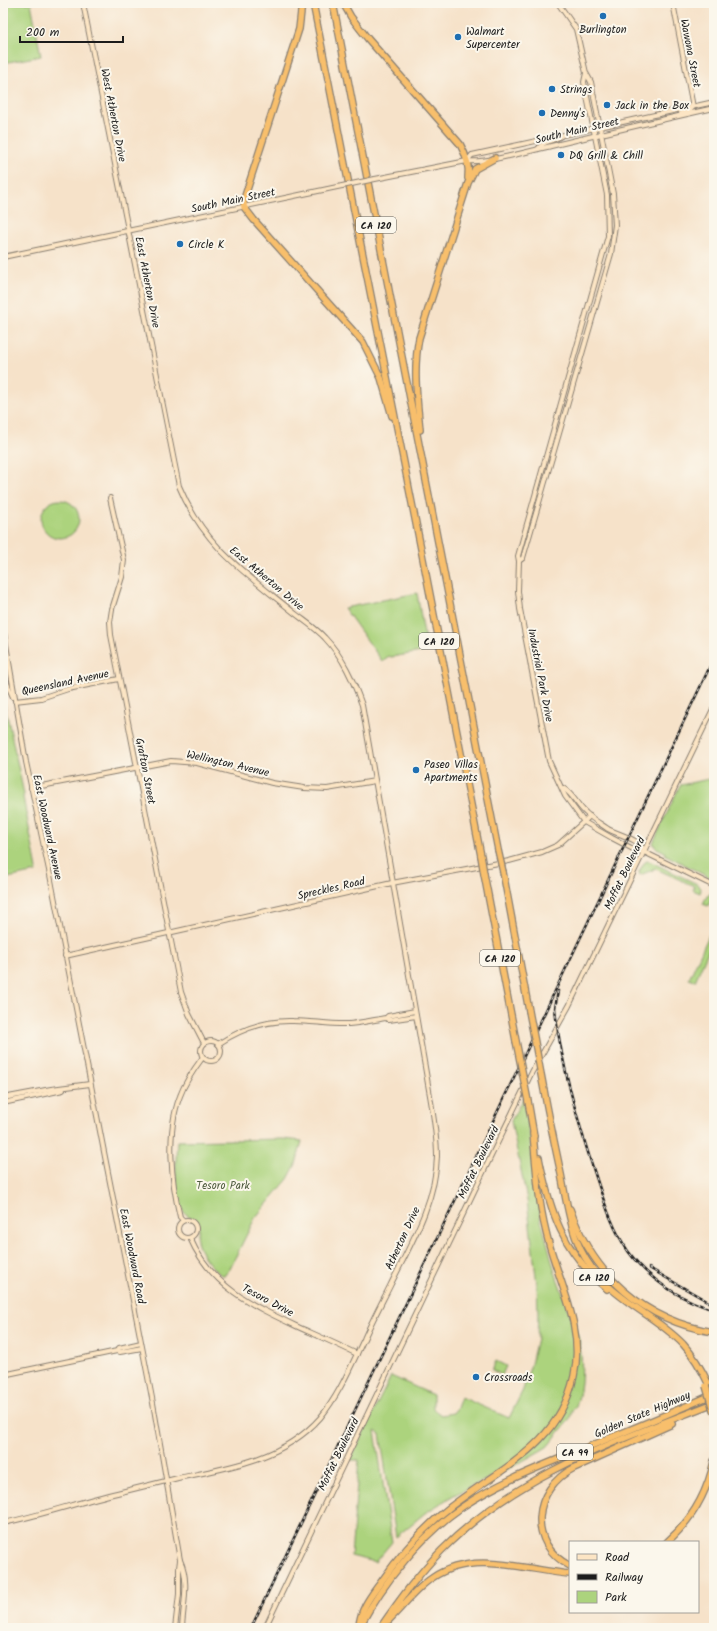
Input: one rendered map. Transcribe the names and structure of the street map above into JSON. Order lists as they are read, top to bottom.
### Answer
{
  "streets": {
    "highway": ["CA 120", "Golden State Highway", "CA 99"],
    "street": [
      "Wawona Street",
      "West Atherton Drive",
      "South Main Street",
      "East Atherton Drive",
      "Industrial Park Drive",
      "Queensland Avenue",
      "Wellington Avenue",
      "Grafton Street",
      "East Woodward Avenue",
      "Moffat Boulevard",
      "Spreckles Road",
      "Atherton Drive",
      "East Woodward Road",
      "Tesoro Drive"
    ]
  },
  "crossings": [
    ["Wawona Street", "South Main Street"],
    ["West Atherton Drive", "South Main Street"],
    ["West Atherton Drive", "East Atherton Drive"],
    ["South Main Street", "East Atherton Drive"],
    ["South Main Street", "Industrial Park Drive"],
    ["East Atherton Drive", "Wellington Avenue"],
    ["East Atherton Drive", "Spreckles Road"],
    ["East Atherton Drive", "Atherton Drive"],
    ["Industrial Park Drive", "Moffat Boulevard"],
    ["Industrial Park Drive", "Spreckles Road"],
    ["Queensland Avenue", "Grafton Street"],
    ["Queensland Avenue", "East Woodward Avenue"],
    ["Wellington Avenue", "Grafton Street"],
    ["Wellington Avenue", "East Woodward Avenue"],
    ["Grafton Street", "Spreckles Road"],
    ["East Woodward Avenue", "Spreckles Road"],
    ["East Woodward Avenue", "East Woodward Road"],
    ["Spreckles Road", "Atherton Drive"],
    ["Spreckles Road", "East Woodward Road"],
    ["Atherton Drive", "East Woodward Road"],
    ["Atherton Drive", "Tesoro Drive"]
  ],
  "parks": ["Tesoro Park"],
  "places": [
    "Burlington",
    "Walmart Supercenter",
    "Strings",
    "Jack in the Box",
    "Denny's",
    "DQ Grill & Chill",
    "Circle K",
    "Paseo Villas Apartments",
    "Crossroads"
  ],
  "legend": ["Road", "Railway", "Park"],
  "scale_bar": "200 m"
}
